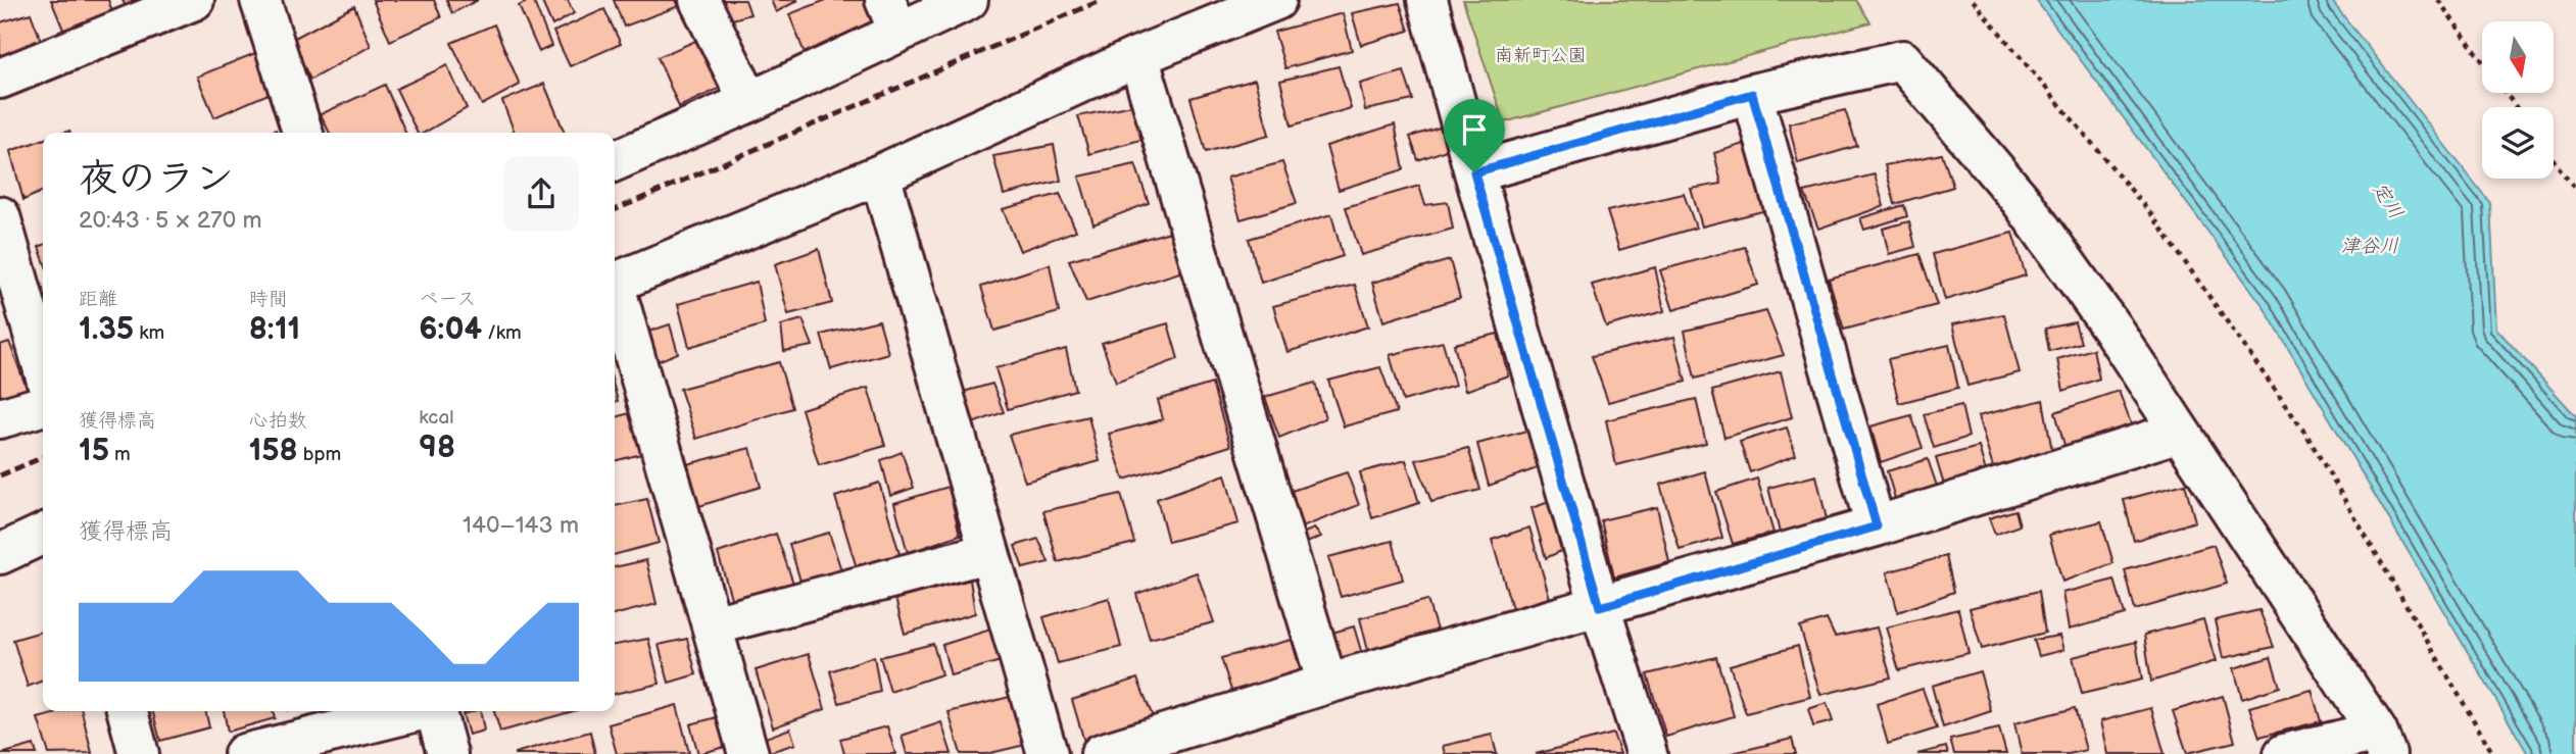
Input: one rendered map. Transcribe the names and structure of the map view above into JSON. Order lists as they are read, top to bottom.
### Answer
{
  "water": ["定川", "津谷川"],
  "parks": ["南新町公園"],
  "north": "bottom",
  "page": {
    "heading": ["夜のラン", "20:43 · 5 × 270 m"],
    "stats": [
      ["距離", "1.35 km"],
      ["時間", "8:11"],
      ["ペース", "6:04 /km"],
      ["獲得標高", "15 m"],
      ["心拍数", "158 bpm"],
      ["kcal", "98"]
    ],
    "chart": ["獲得標高", "140–143 m"]
  }
}
